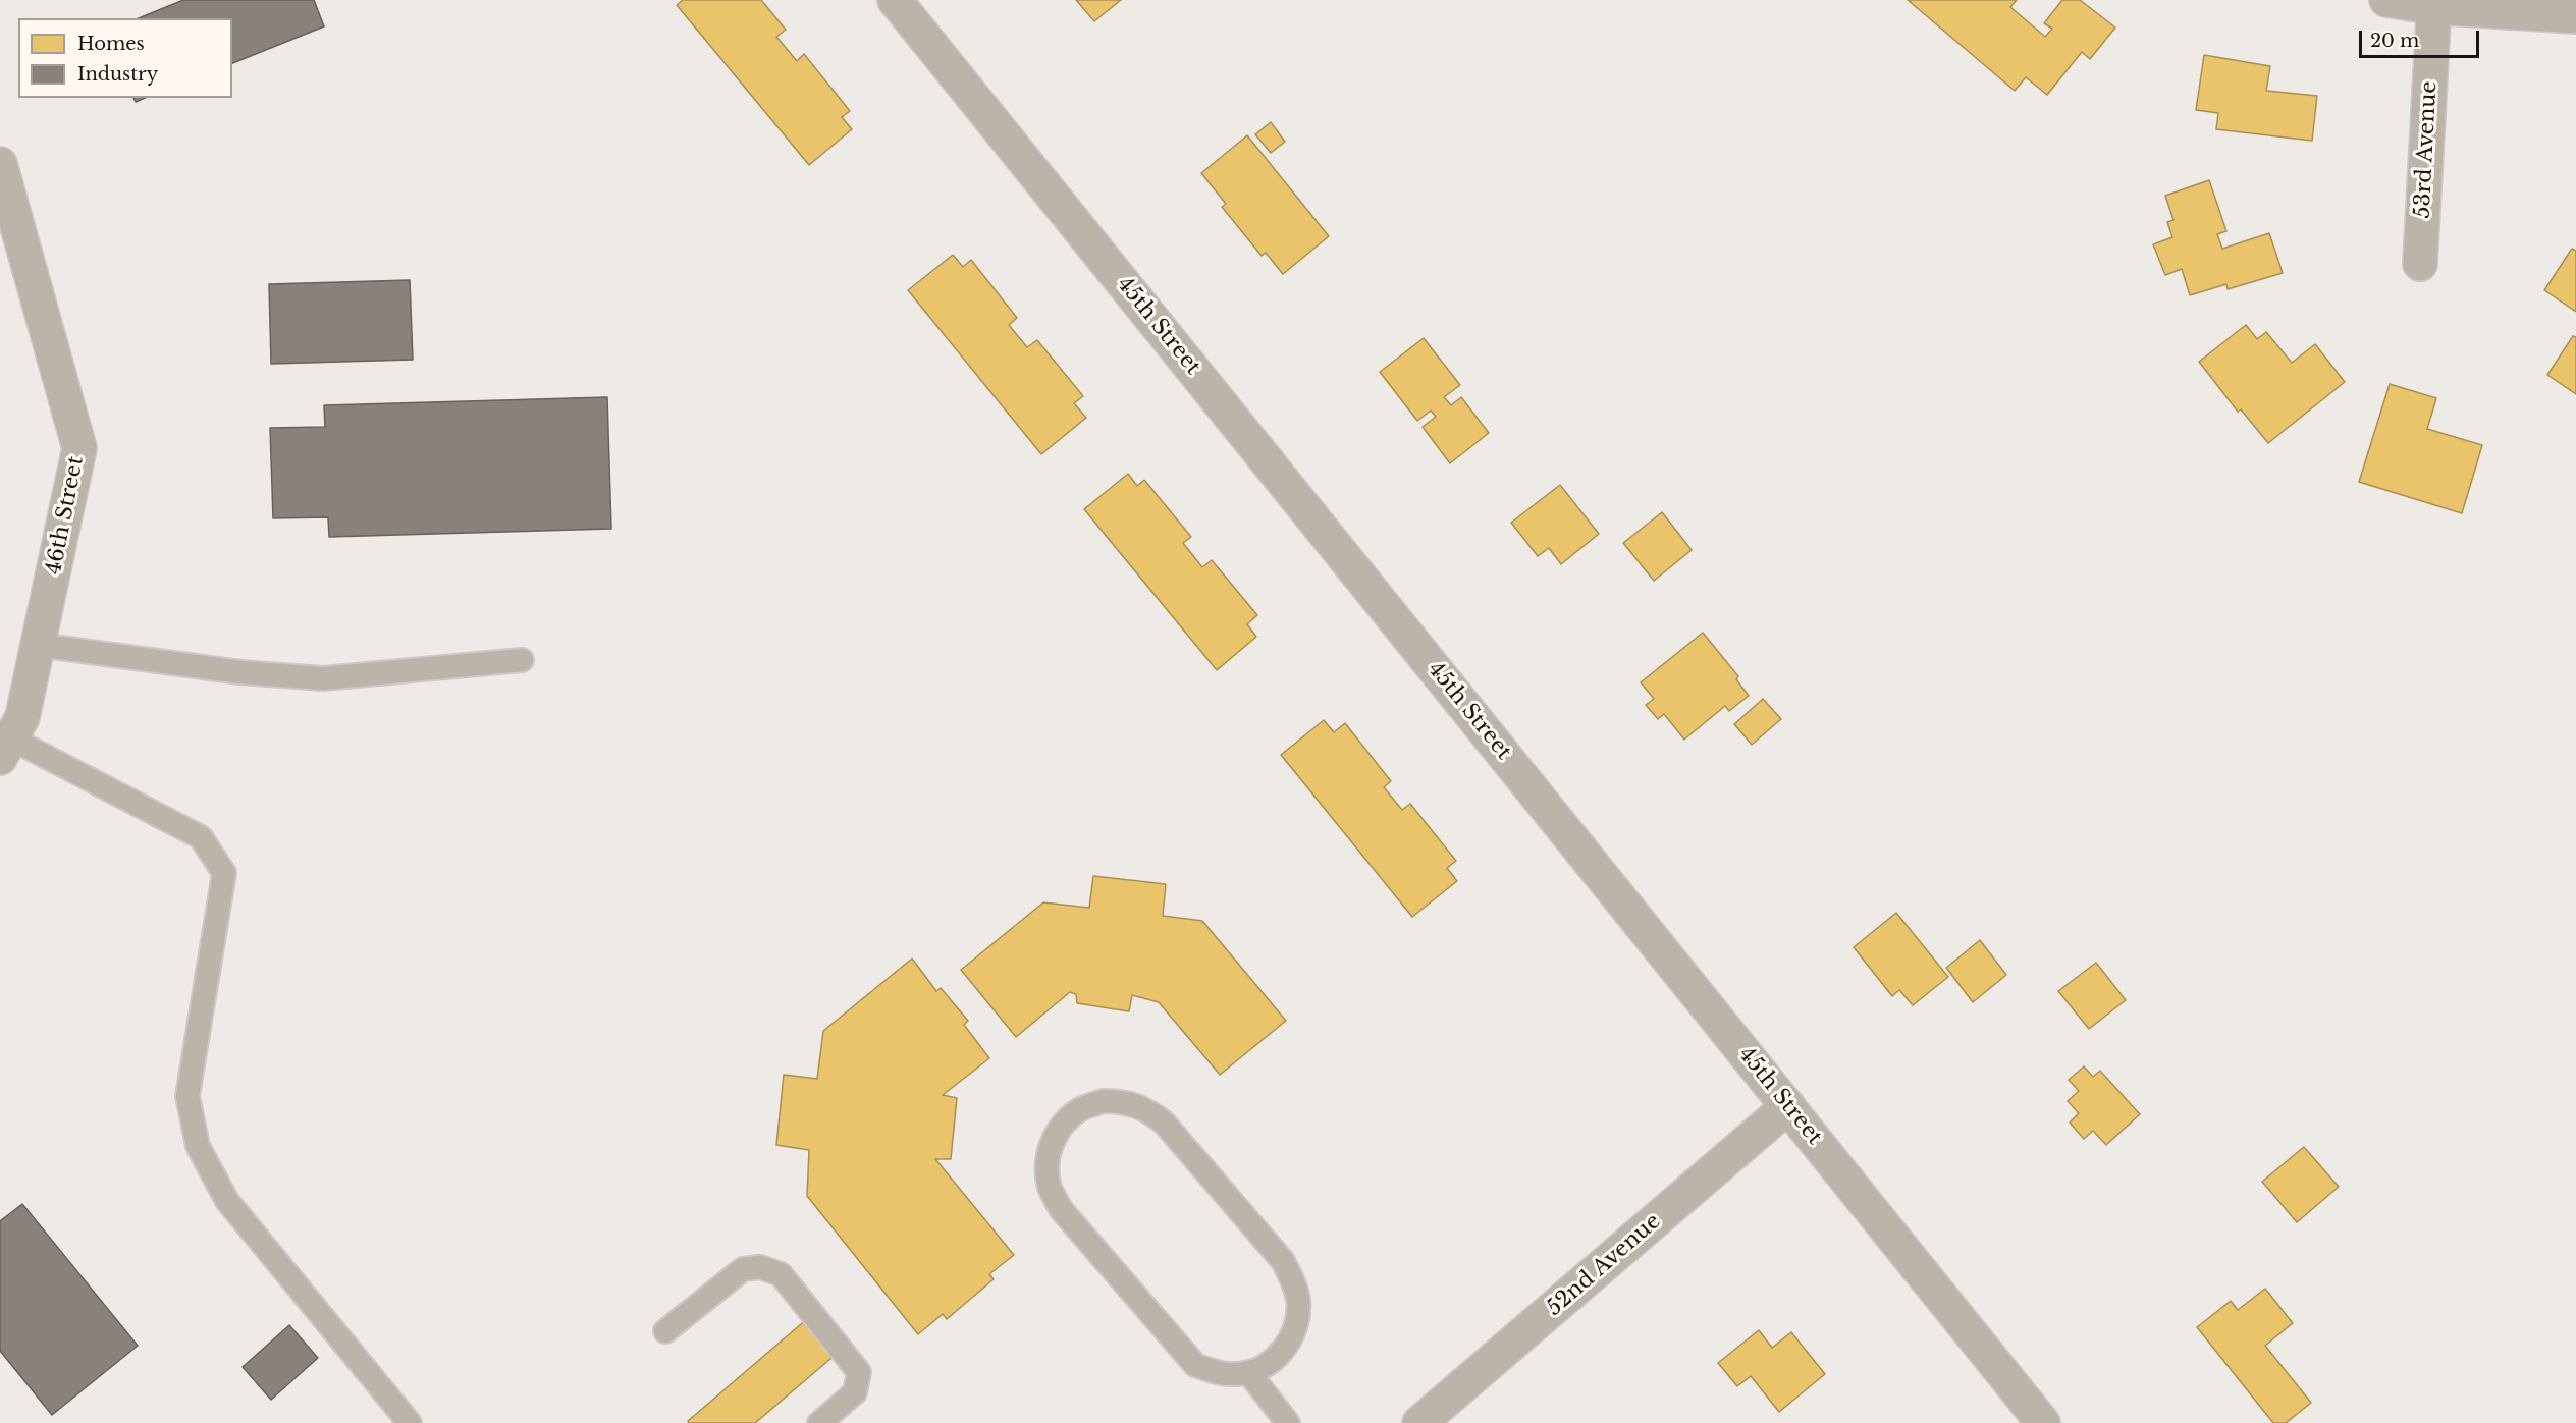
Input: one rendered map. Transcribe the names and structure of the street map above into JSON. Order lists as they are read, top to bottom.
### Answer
{
  "streets": {
    "street": [
      "53rd Avenue",
      "45th Street",
      "46th Street",
      "52nd Avenue"
    ]
  },
  "crossings": [
    ["45th Street", "52nd Avenue"]
  ],
  "legend": ["Homes", "Industry"],
  "scale_bar": "20 m"
}
